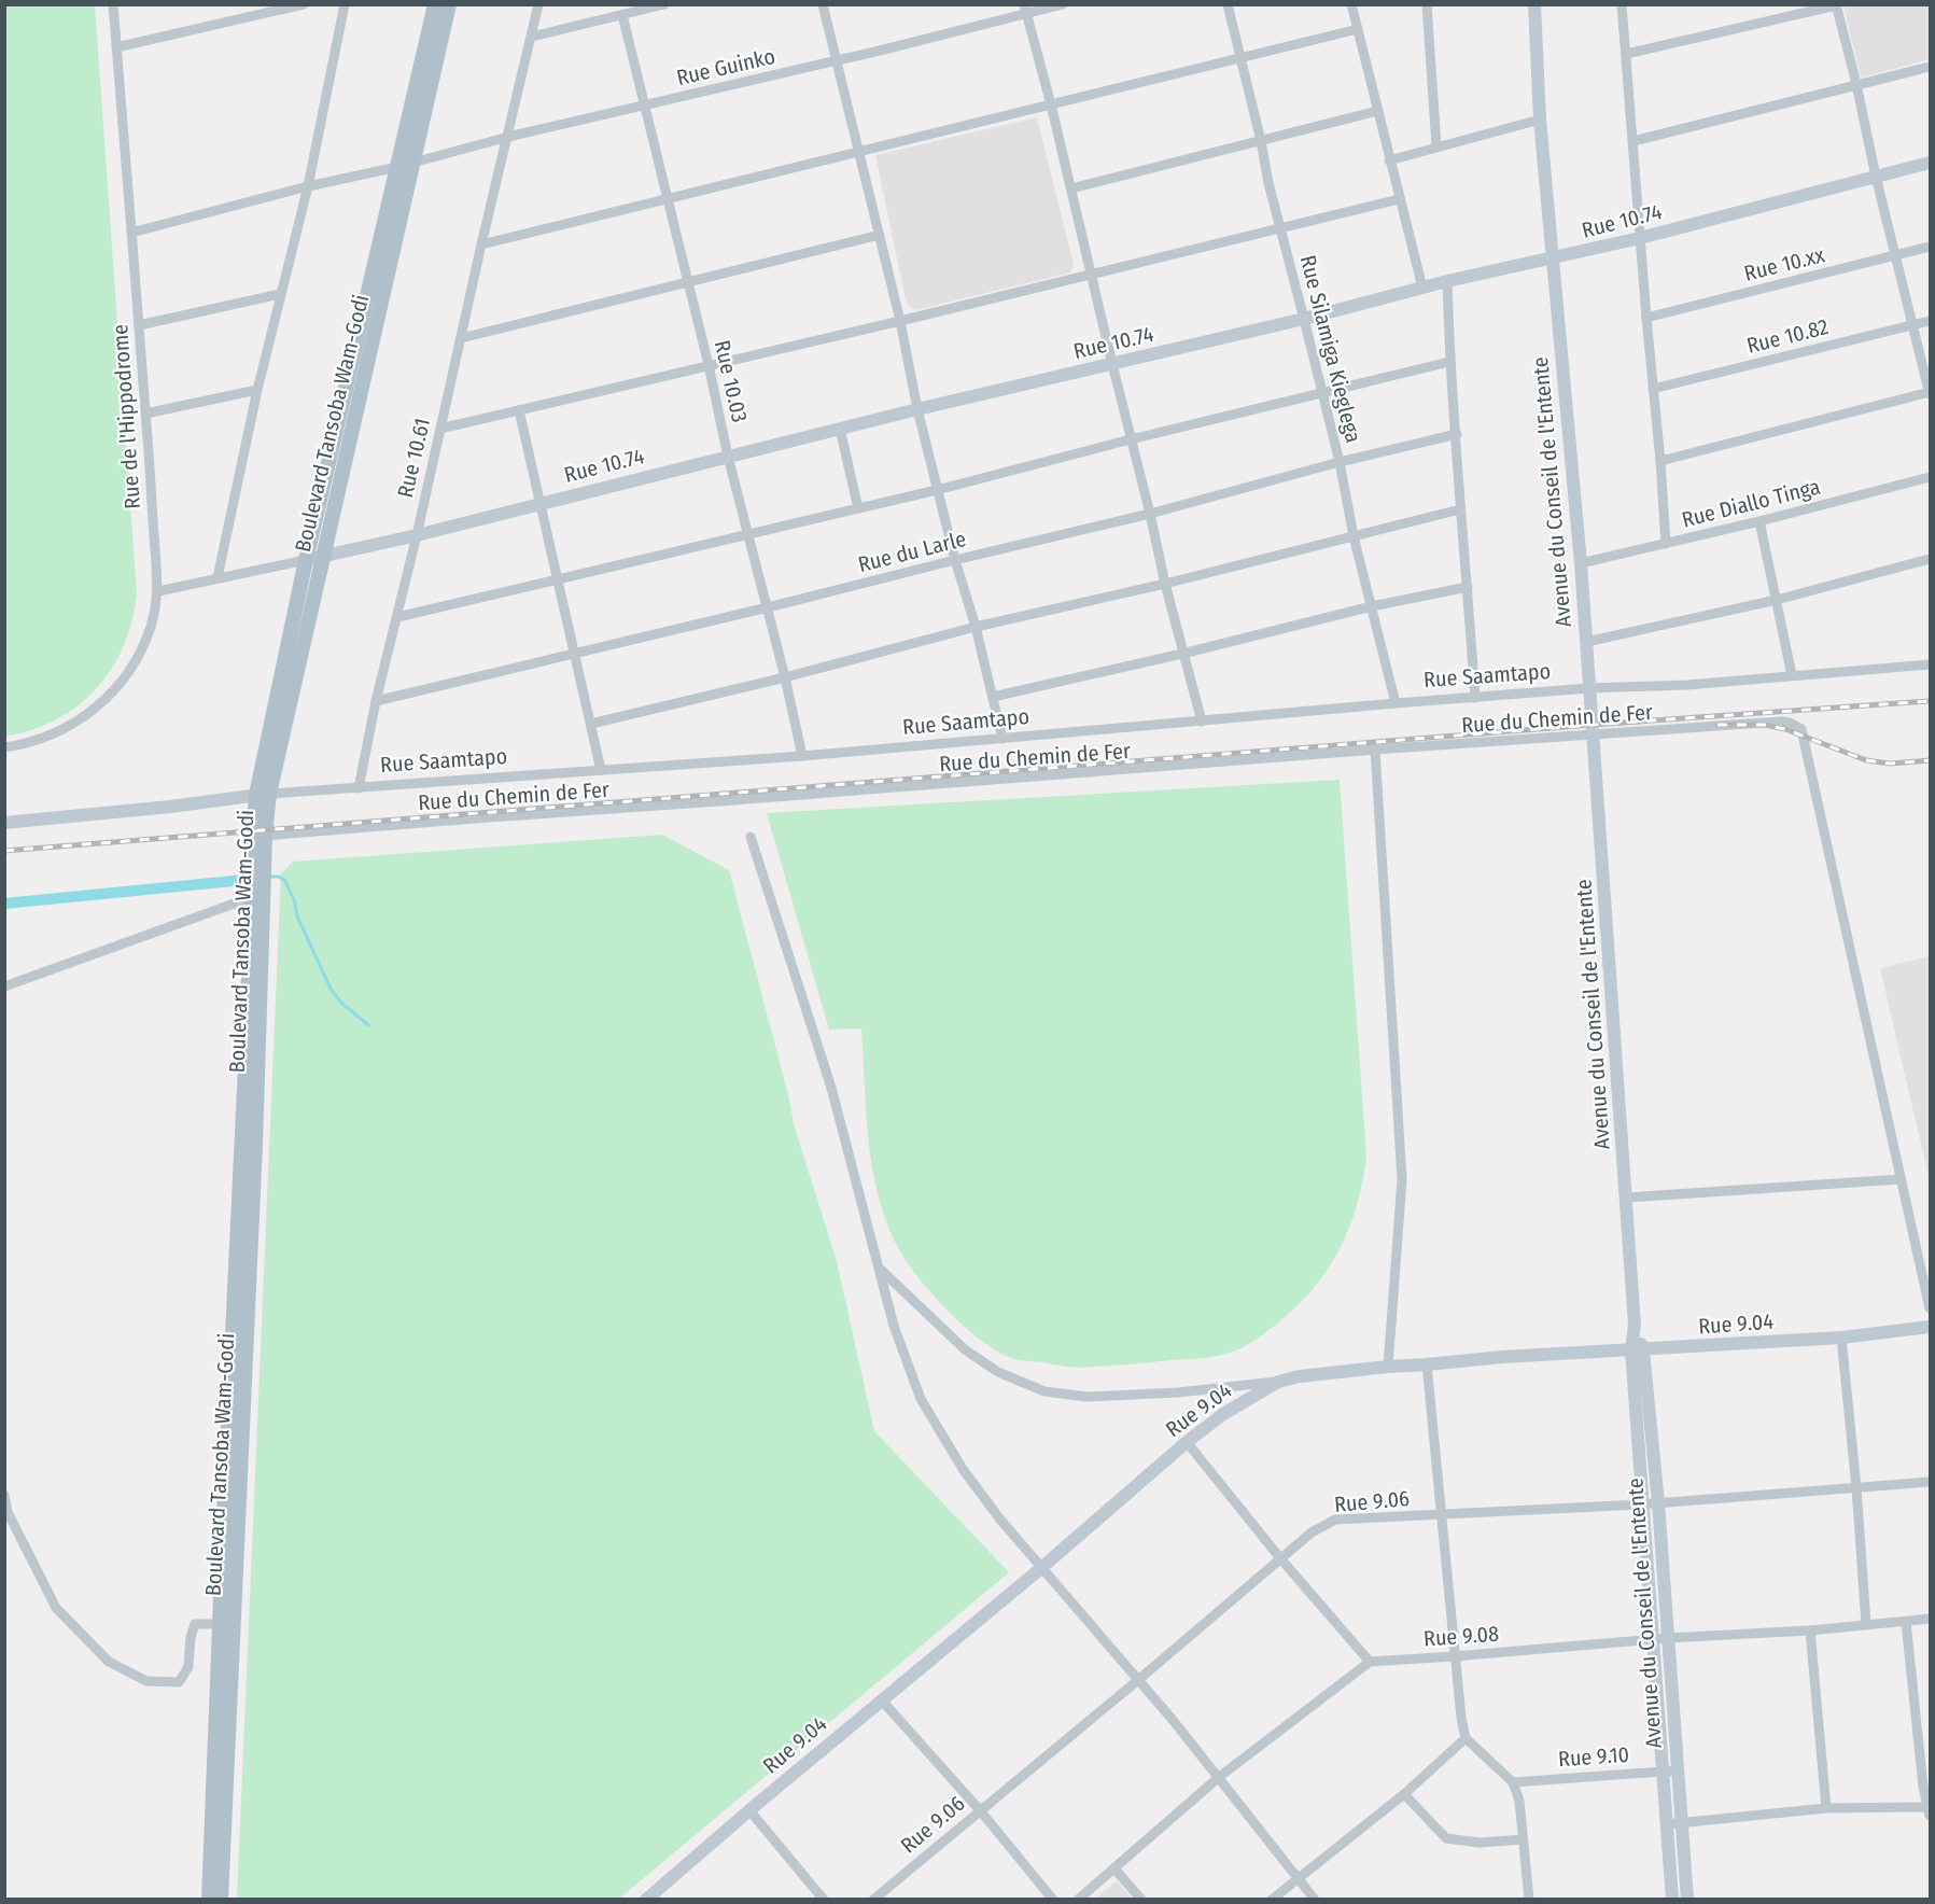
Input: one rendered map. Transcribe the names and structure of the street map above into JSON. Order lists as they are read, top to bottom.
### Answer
{
  "streets": {
    "main road": [
      "Rue 10.74",
      "Boulevard Tansoba Wam-Godi",
      "Avenue du Conseil de l'Entente",
      "Rue Saamtapo",
      "Rue 9.04"
    ],
    "street": [
      "Rue Guinko",
      "Rue 10.xx",
      "Rue 10.82",
      "Rue Silamiga Kieglega",
      "Rue 10.03",
      "Rue de l'Hippodrome",
      "Rue 10.61",
      "Rue Diallo Tinga",
      "Rue du Larle",
      "Rue du Chemin de Fer",
      "Rue 9.06",
      "Rue 9.08",
      "Rue 9.10"
    ]
  },
  "crossings": [
    ["Rue Guinko", "Rue 10.03"],
    ["Rue Guinko", "Rue de l'Hippodrome"],
    ["Rue Guinko", "Boulevard Tansoba Wam-Godi"],
    ["Rue Guinko", "Rue 10.61"],
    ["Rue 10.74", "Rue Silamiga Kieglega"],
    ["Rue 10.74", "Rue 10.03"],
    ["Rue 10.74", "Boulevard Tansoba Wam-Godi"],
    ["Rue 10.74", "Rue 10.61"],
    ["Rue 10.74", "Avenue du Conseil de l'Entente"],
    ["Rue Silamiga Kieglega", "Rue du Larle"],
    ["Rue Silamiga Kieglega", "Rue Saamtapo"],
    ["Rue 10.03", "Rue du Larle"],
    ["Rue 10.03", "Rue Saamtapo"],
    ["Boulevard Tansoba Wam-Godi", "Rue Saamtapo"],
    ["Boulevard Tansoba Wam-Godi", "Rue du Chemin de Fer"],
    ["Rue 10.61", "Rue du Larle"],
    ["Rue 10.61", "Rue Saamtapo"],
    ["Avenue du Conseil de l'Entente", "Rue Diallo Tinga"],
    ["Avenue du Conseil de l'Entente", "Rue Saamtapo"],
    ["Avenue du Conseil de l'Entente", "Rue du Chemin de Fer"],
    ["Avenue du Conseil de l'Entente", "Rue 9.04"],
    ["Avenue du Conseil de l'Entente", "Rue 9.06"],
    ["Avenue du Conseil de l'Entente", "Rue 9.08"],
    ["Avenue du Conseil de l'Entente", "Rue 9.10"]
  ]
}
